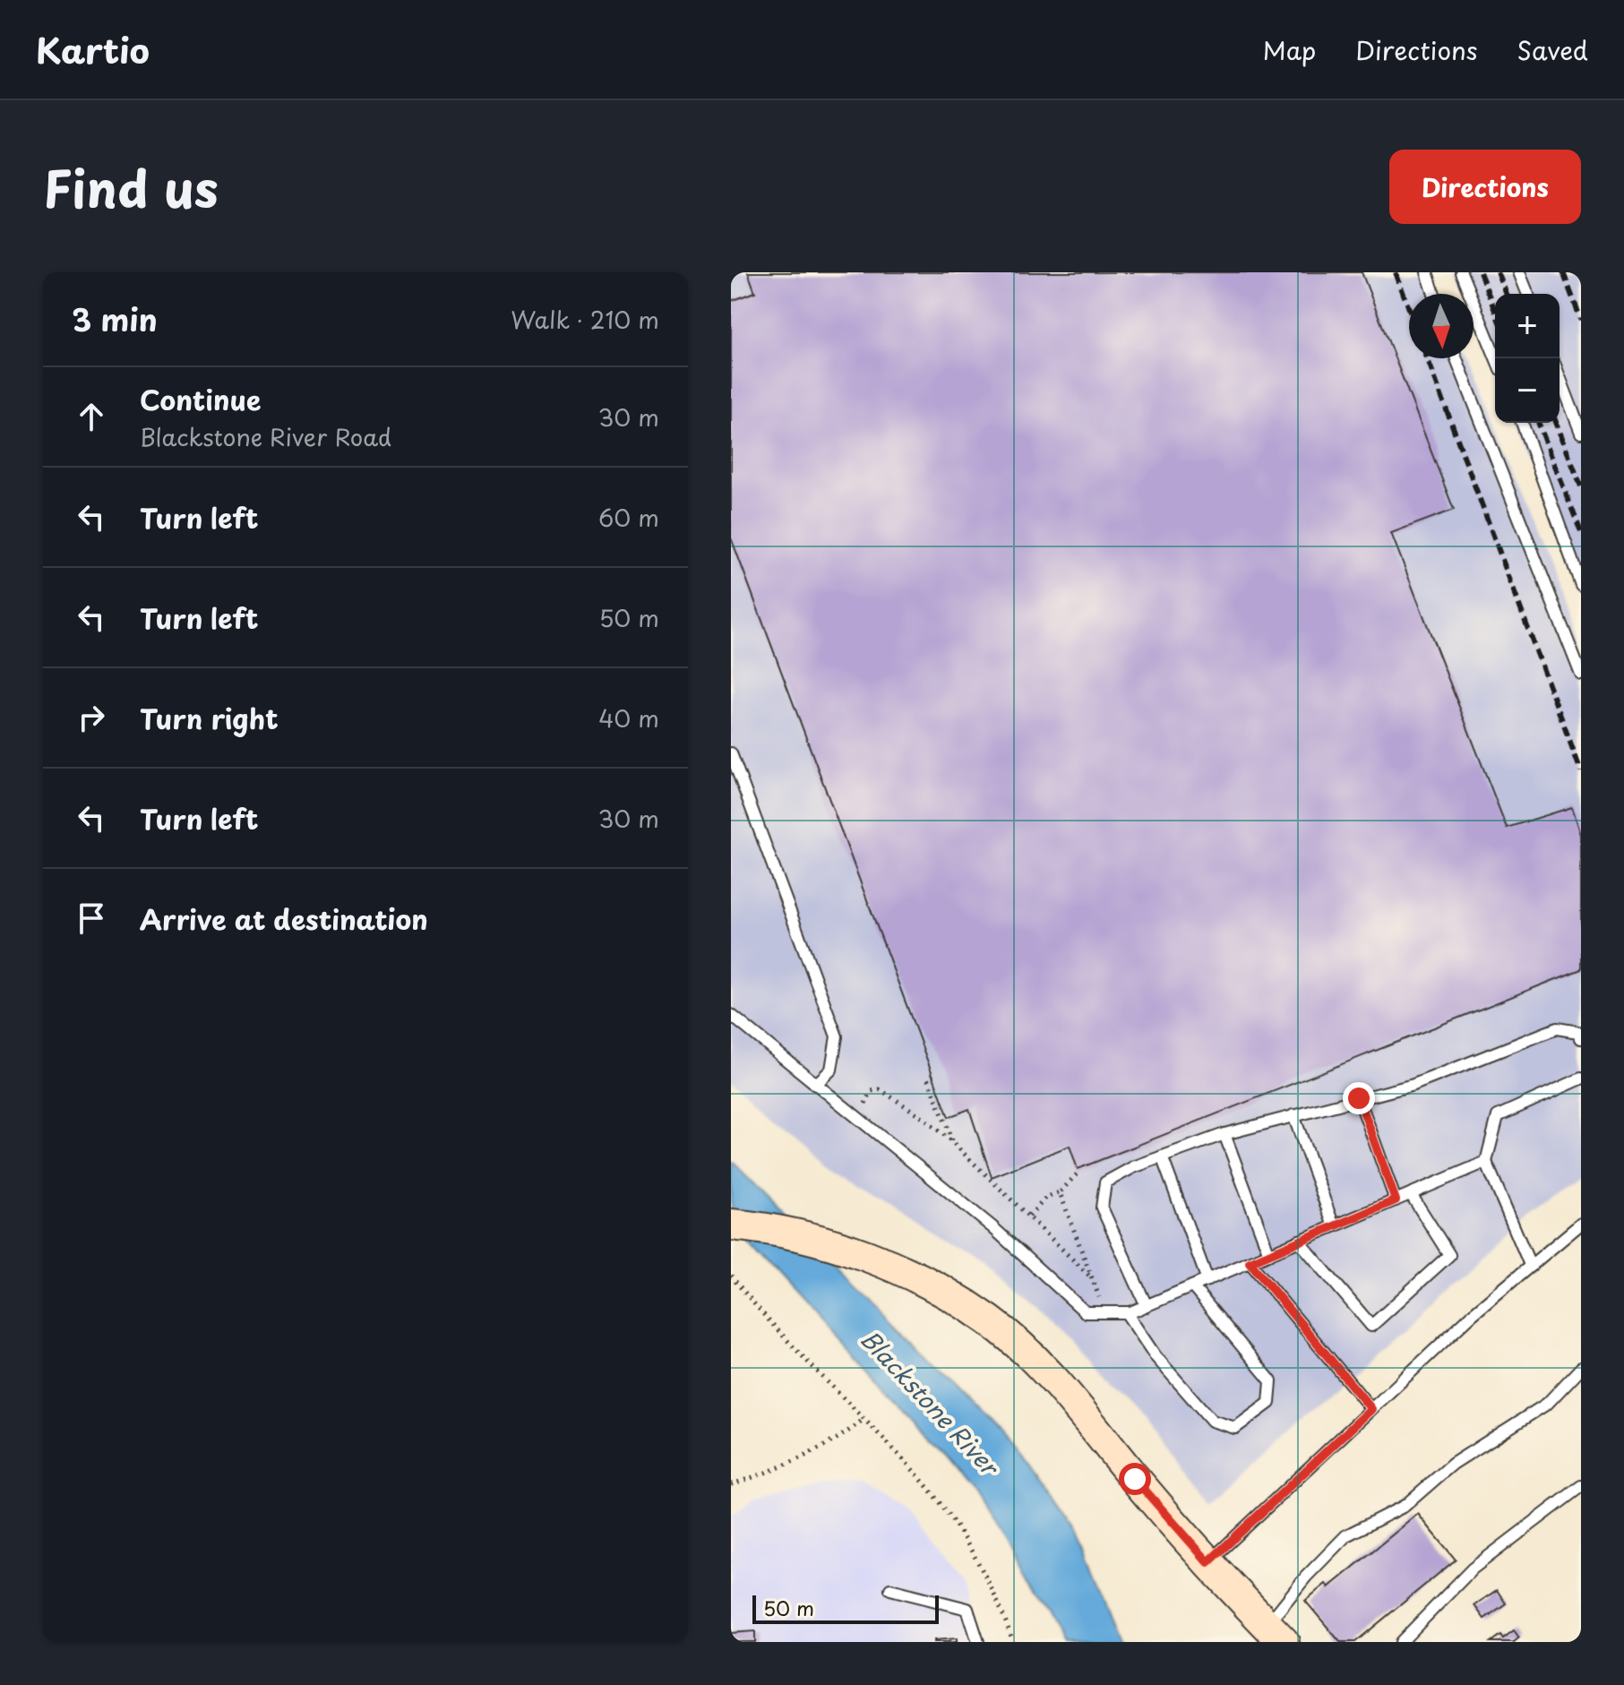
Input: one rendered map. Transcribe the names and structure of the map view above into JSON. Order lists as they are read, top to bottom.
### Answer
{
  "water": ["Blackstone River"],
  "scale_bar": "50 m",
  "north": "bottom",
  "page": {
    "header": "Kartio",
    "nav": ["Map", "Directions", "Saved"],
    "title": "Find us",
    "buttons": "Directions",
    "heading": ["3 min", "Walk · 210 m"],
    "map_buttons": ["+", "−"],
    "list": [
      ["Continue", "Blackstone River Road", "30 m"],
      ["Turn left", "60 m"],
      ["Turn left", "50 m"],
      ["Turn right", "40 m"],
      ["Turn left", "30 m"],
      "Arrive at destination"
    ],
    "scale": "50 m"
  }
}
